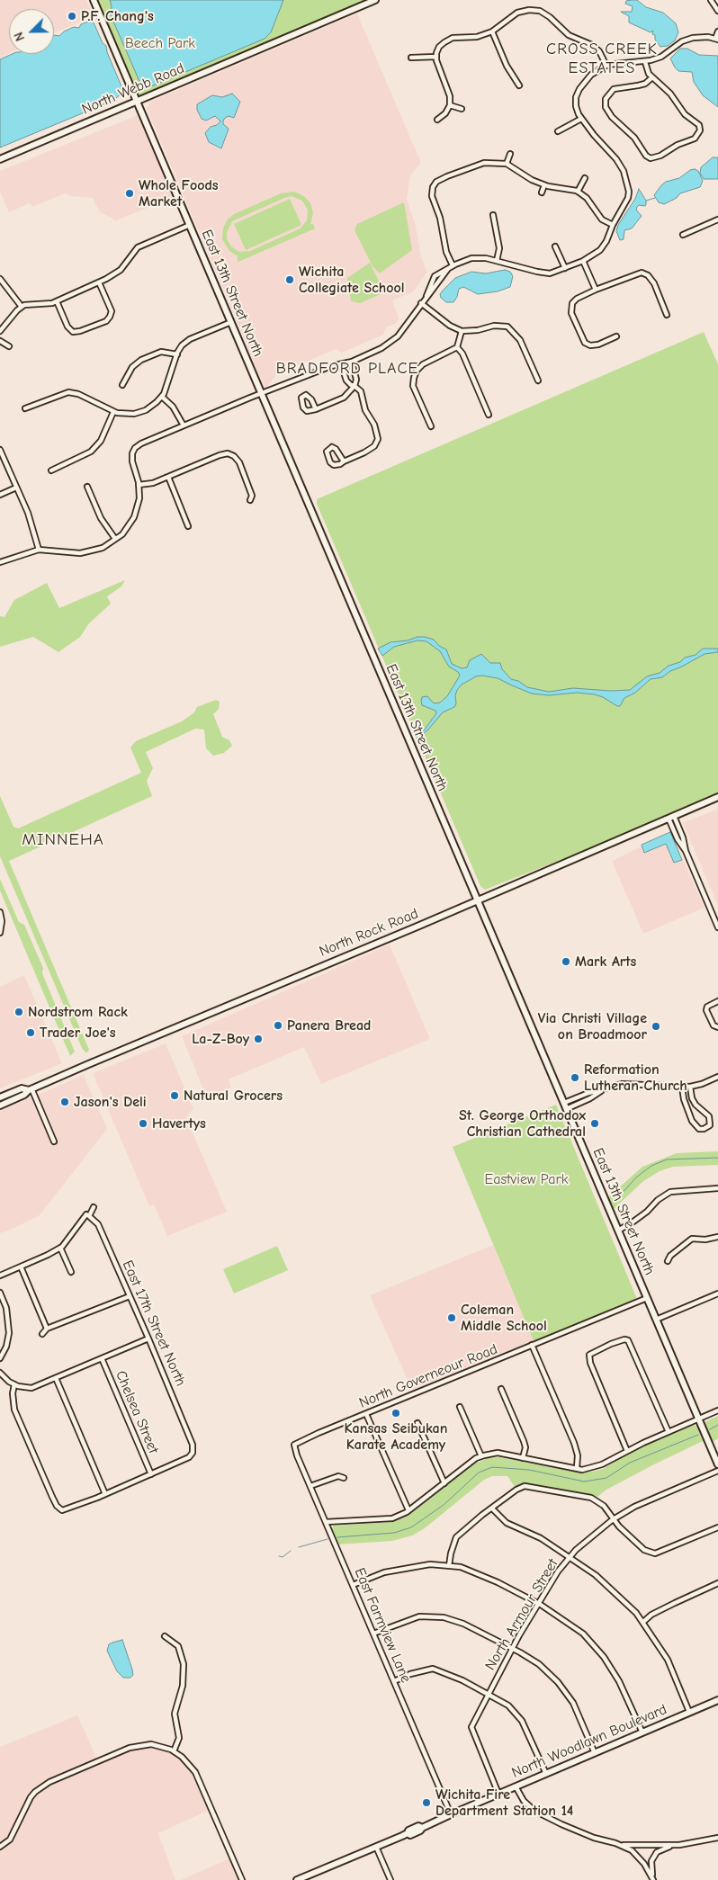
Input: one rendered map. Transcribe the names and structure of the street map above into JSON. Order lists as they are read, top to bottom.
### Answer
{
  "streets": {
    "main road": [
      "North Webb Road",
      "East 13th Street North",
      "North Rock Road",
      "North Woodlawn Boulevard"
    ],
    "street": [
      "East 17th Street North",
      "North Governeour Road",
      "Chelsea Street",
      "North Armour Street",
      "East Farmview Lane"
    ]
  },
  "crossings": [
    ["North Webb Road", "East 13th Street North"],
    ["East 13th Street North", "North Rock Road"],
    ["East 13th Street North", "North Governeour Road"],
    ["East 17th Street North", "Chelsea Street"],
    ["North Governeour Road", "East Farmview Lane"],
    ["North Armour Street", "North Woodlawn Boulevard"],
    ["East Farmview Lane", "North Woodlawn Boulevard"]
  ],
  "districts": ["CROSS CREEK ESTATES", "BRADFORD PLACE", "MINNEHA"],
  "parks": ["Beech Park", "Eastview Park"],
  "places": [
    "P.F. Chang's",
    "Whole Foods Market",
    "Wichita Collegiate School",
    "Mark Arts",
    "Nordstrom Rack",
    "Panera Bread",
    "Via Christi Village on Broadmoor",
    "Trader Joe's",
    "La-Z-Boy",
    "Reformation Lutheran Church",
    "Natural Grocers",
    "Jason's Deli",
    "Havertys",
    "St. George Orthodox Christian Cathedral",
    "Coleman Middle School",
    "Kansas Seibukan Karate Academy",
    "Wichita Fire Department Station 14"
  ],
  "north": "bottom left"
}
